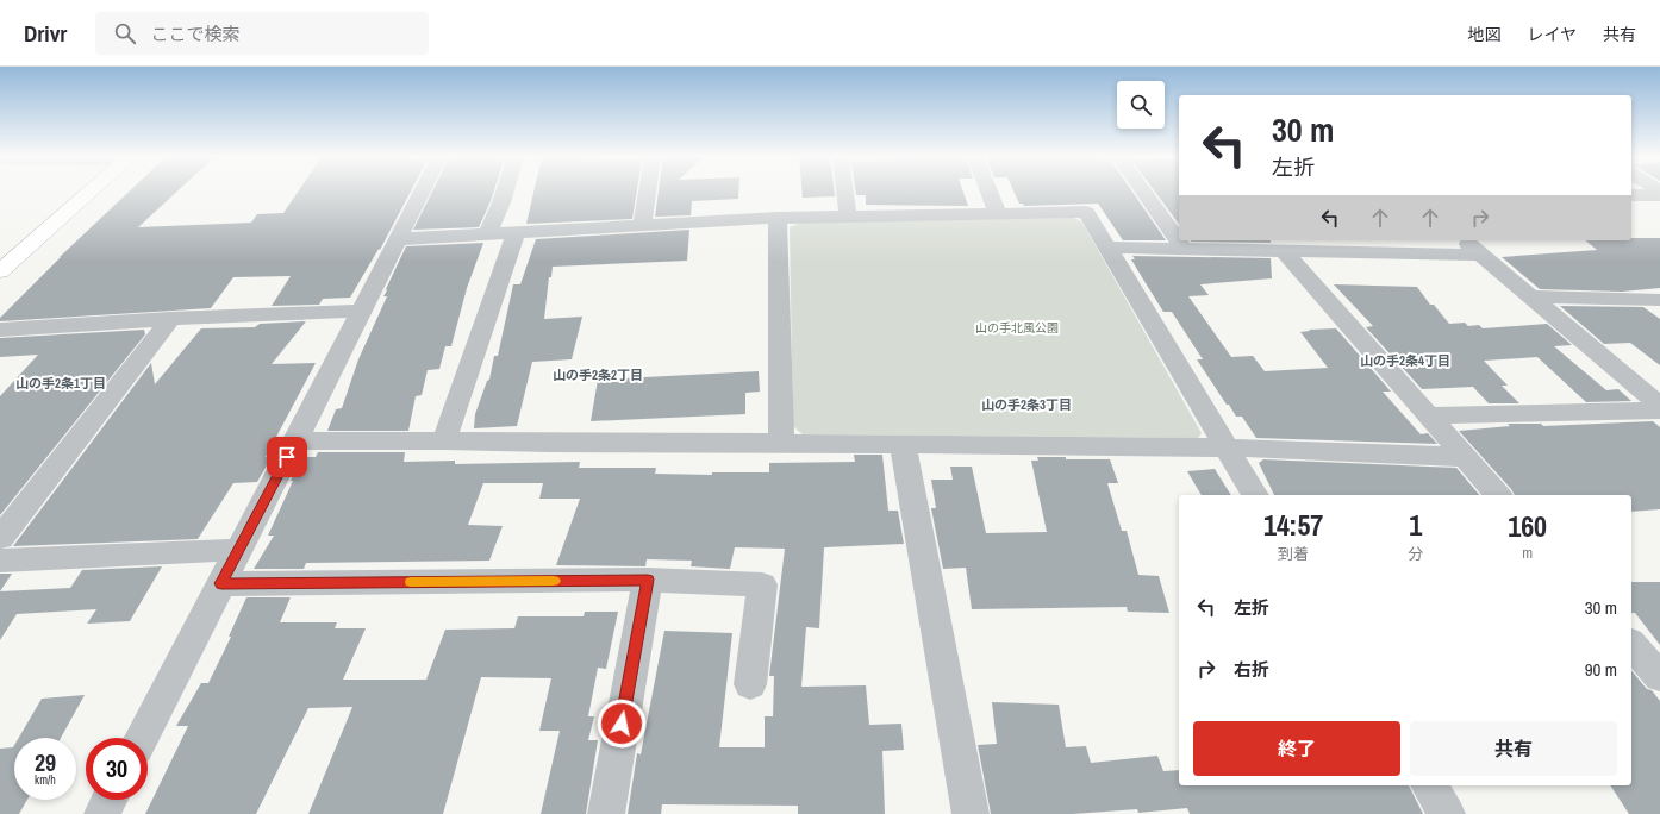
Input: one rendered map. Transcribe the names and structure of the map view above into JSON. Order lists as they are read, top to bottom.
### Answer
{
  "districts": [
    "山の手2条4丁目",
    "山の手2条2丁目",
    "山の手2条1丁目",
    "山の手2条3丁目"
  ],
  "parks": ["山の手北風公園"],
  "page": {
    "header": "Drivr",
    "search": "ここで検索",
    "nav": ["地図", "レイヤ", "共有"],
    "turn": ["30 m", "左折"],
    "eta": [
      "14:57",
      "到着",
      "1",
      "分",
      "160",
      "m"
    ],
    "list": [
      {
        "name": "左折",
        "value": "30 m"
      },
      {
        "name": "右折",
        "value": "90 m"
      }
    ],
    "buttons": ["終了", "共有"],
    "speed": "29 km/h",
    "limit": "30"
  }
}
